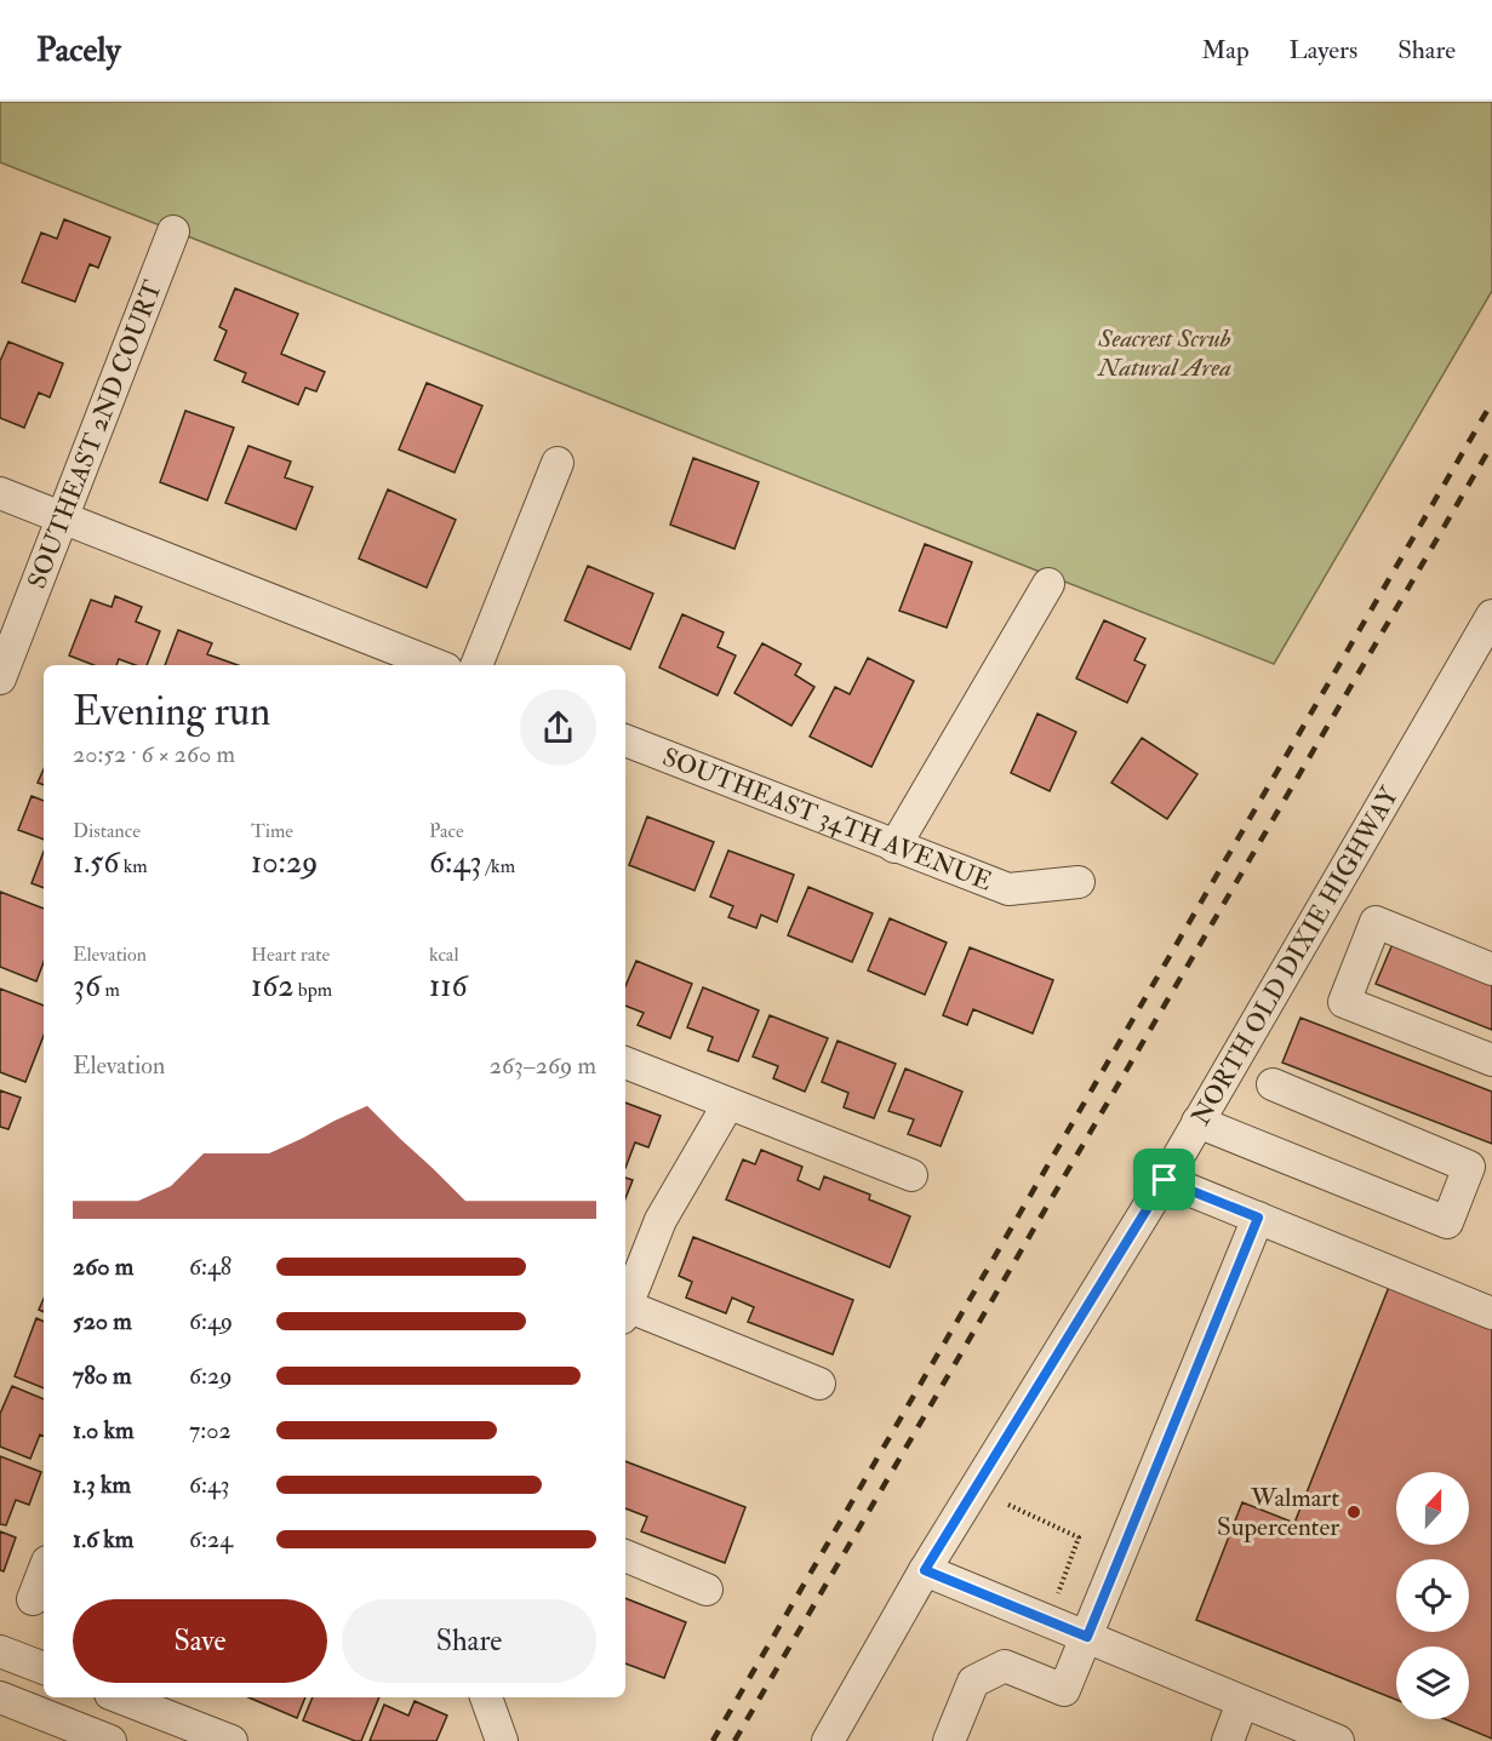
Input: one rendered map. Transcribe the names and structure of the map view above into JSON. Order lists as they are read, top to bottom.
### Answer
{
  "streets": {
    "street": ["SOUTHEAST 2ND COURT", "SOUTHEAST 34TH AVENUE", "NORTH OLD DIXIE HIGHWAY"]
  },
  "parks": ["Seacrest Scrub Natural Area"],
  "places": ["Walmart Supercenter"],
  "north": "top",
  "page": {
    "header": "Pacely",
    "nav": ["Map", "Layers", "Share"],
    "heading": ["Evening run", "20:52 · 6 × 260 m"],
    "stats": [
      ["Distance", "1.56 km"],
      ["Time", "10:29"],
      ["Pace", "6:43 /km"],
      ["Elevation", "36 m"],
      ["Heart rate", "162 bpm"],
      ["kcal", "116"]
    ],
    "chart": ["Elevation", "263–269 m"],
    "list": [
      {
        "name": "260 m",
        "note": "6:48"
      },
      {
        "name": "520 m",
        "note": "6:49"
      },
      {
        "name": "780 m",
        "note": "6:29"
      },
      {
        "name": "1.0 km",
        "note": "7:02"
      },
      {
        "name": "1.3 km",
        "note": "6:43"
      },
      {
        "name": "1.6 km",
        "note": "6:24"
      }
    ],
    "buttons": ["Save", "Share"]
  }
}
